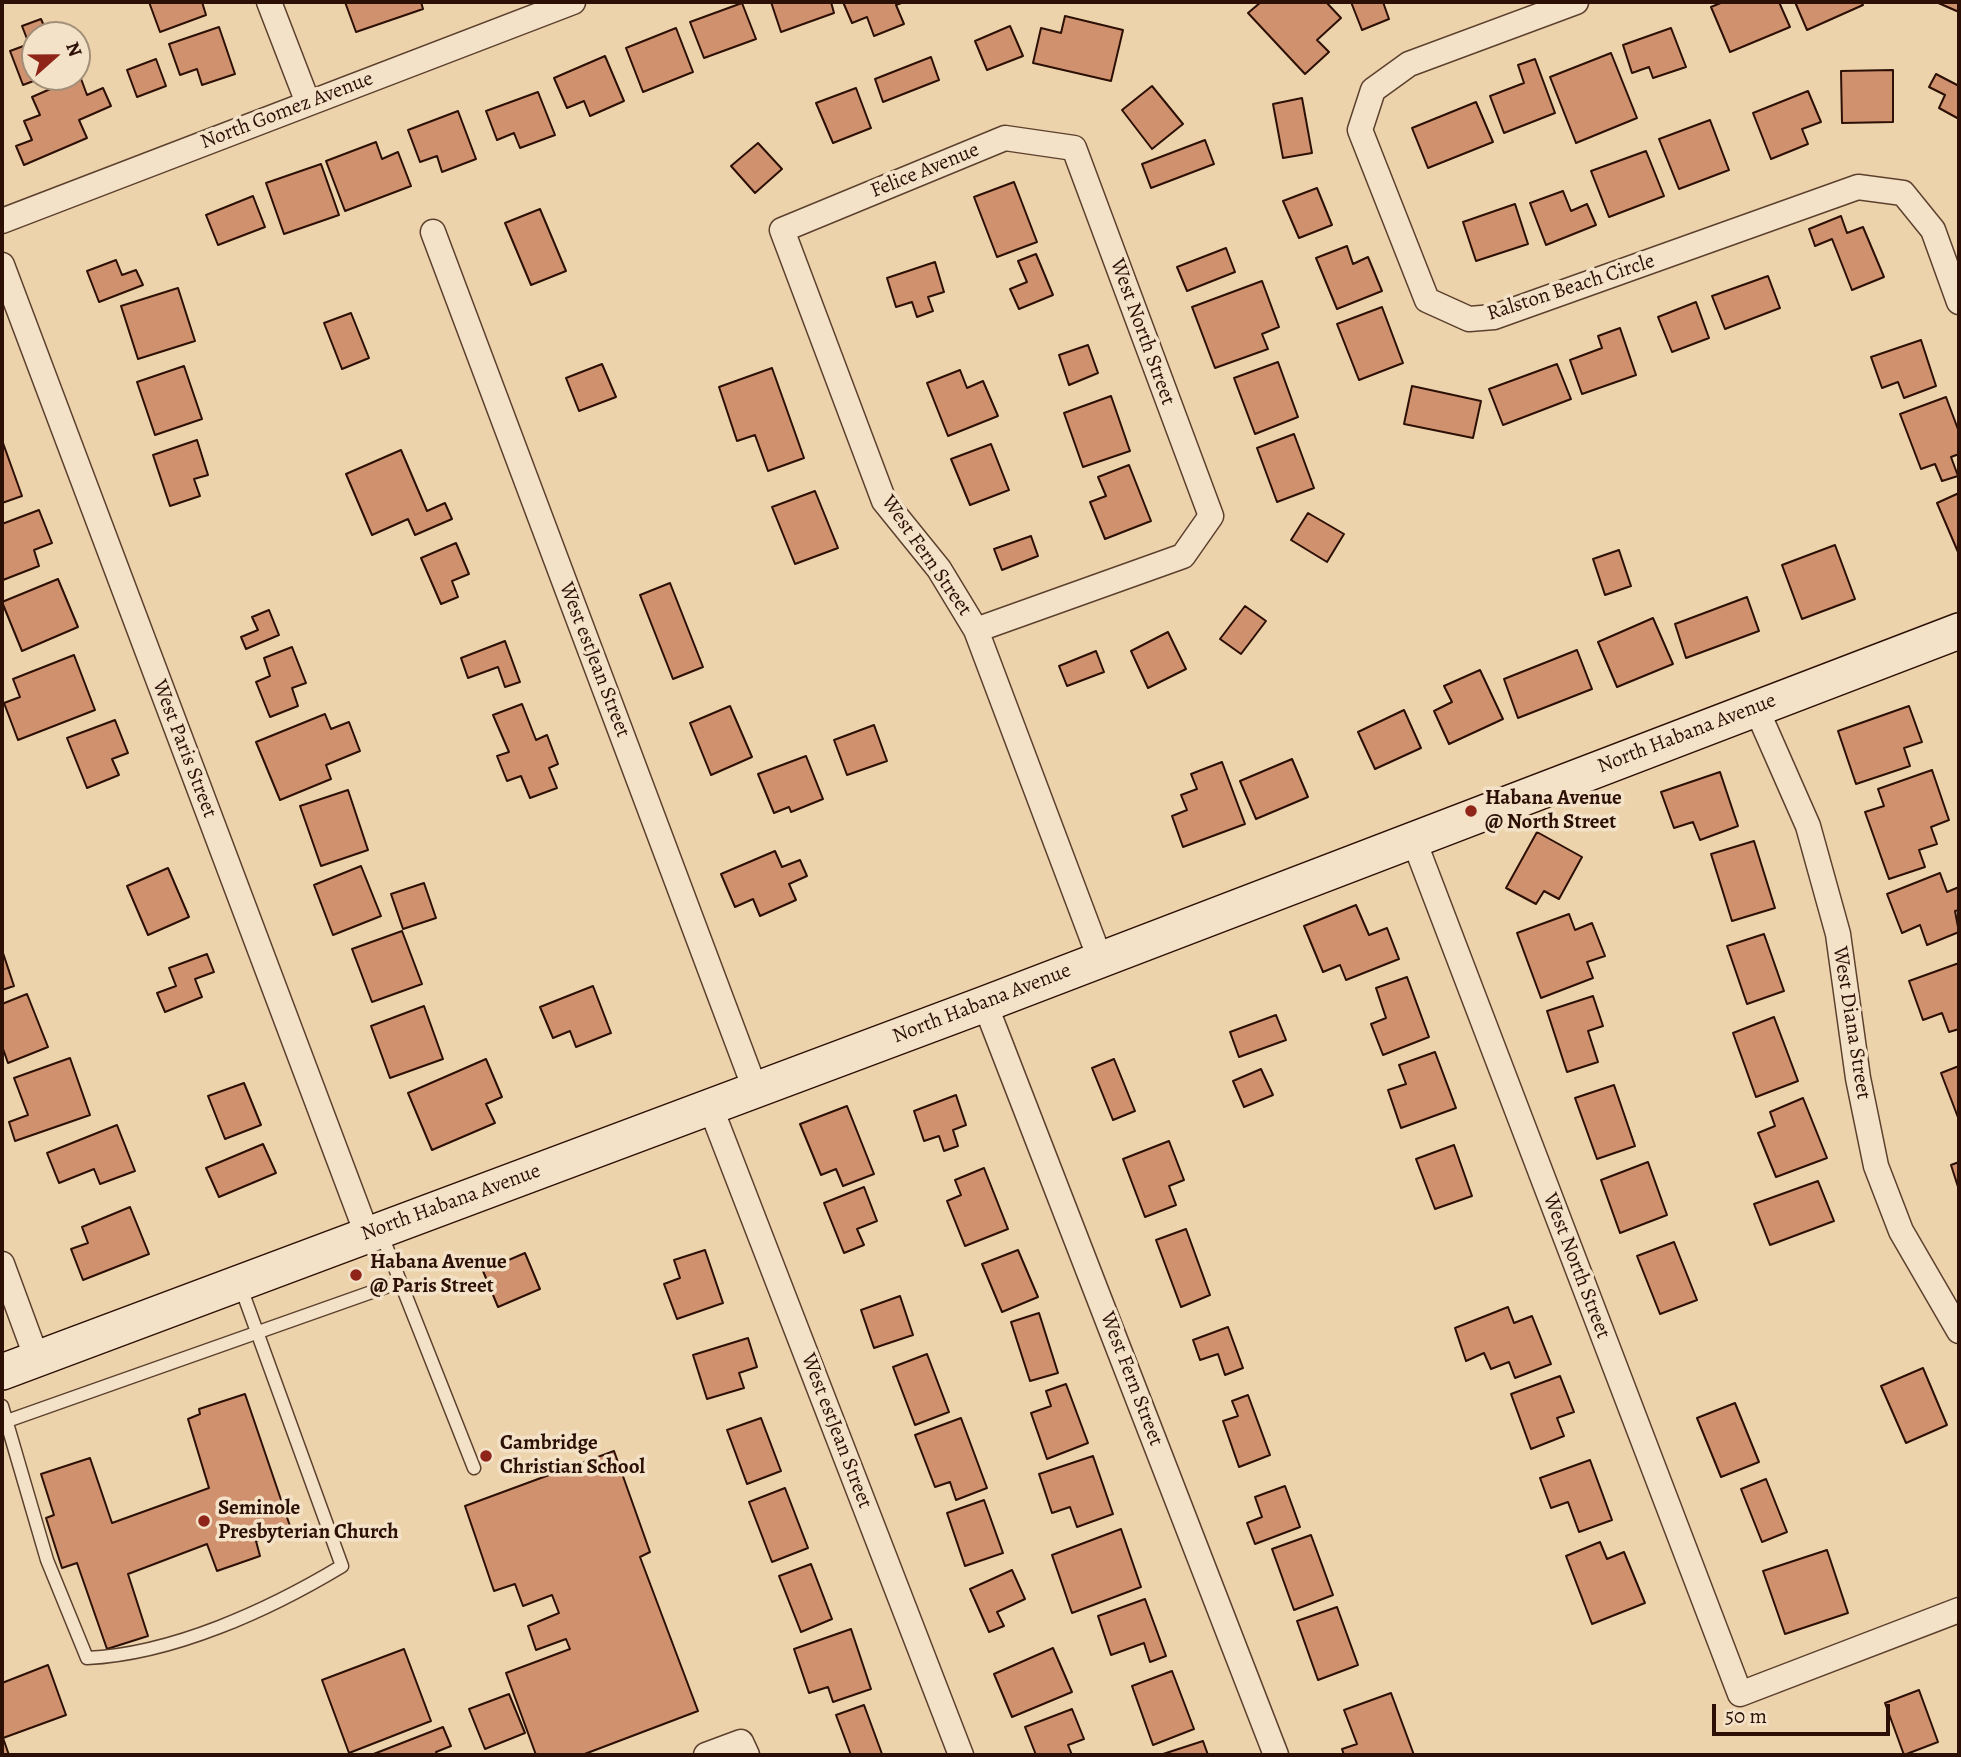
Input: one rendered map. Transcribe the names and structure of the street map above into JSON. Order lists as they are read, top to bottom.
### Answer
{
  "streets": {
    "street": [
      "North Gomez Avenue",
      "Felice Avenue",
      "Ralston Beach Circle",
      "West North Street",
      "West Fern Street",
      "West estJean Street",
      "North Habana Avenue",
      "West Paris Street",
      "West Diana Street"
    ]
  },
  "crossings": [
    ["Felice Avenue", "West North Street"],
    ["Felice Avenue", "West Fern Street"],
    ["West North Street", "West Fern Street"],
    ["West North Street", "North Habana Avenue"],
    ["West Fern Street", "North Habana Avenue"],
    ["West estJean Street", "North Habana Avenue"],
    ["North Habana Avenue", "West Paris Street"],
    ["North Habana Avenue", "West Diana Street"]
  ],
  "places": [
    "Habana Avenue @ North Street",
    "Habana Avenue @ Paris Street",
    "Cambridge Christian School",
    "Seminole Presbyterian Church"
  ],
  "scale_bar": "50 m",
  "north": "right"
}
